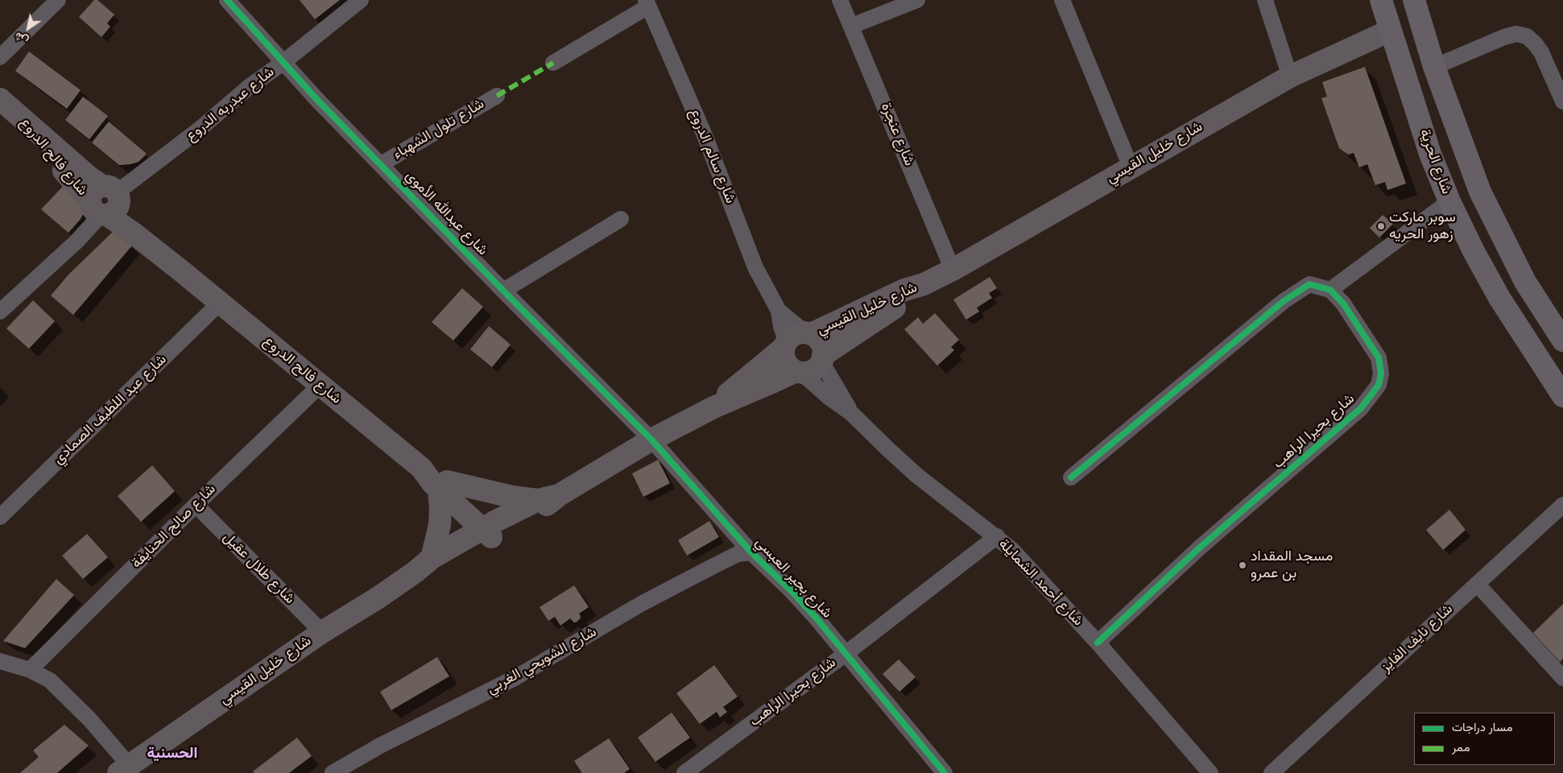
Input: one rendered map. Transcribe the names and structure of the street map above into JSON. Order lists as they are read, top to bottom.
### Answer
{
  "streets": {
    "highway": ["شارع الحرية"],
    "street": [
      "شارع عبدربه الدروع",
      "شارع تلول الشهباء",
      "شارع عنجرة",
      "شارع خليل القيسي",
      "شارع سالم الدروع",
      "شارع فالح الدروع",
      "شارع عبدالله الأموي",
      "شارع عبد اللطيف الصمادي",
      "شارع بحيرا الراهب",
      "شارع صالح الحنايفة",
      "شارع طلال عقيل",
      "شارع بجير العبسي",
      "شارع أحمد الشمايلة",
      "شارع نايف الفايز",
      "شارع الشويحي الغربي"
    ]
  },
  "crossings": [
    ["شارع عبدربه الدروع", "شارع فالح الدروع"],
    ["شارع عبدربه الدروع", "شارع عبدالله الأموي"],
    ["شارع تلول الشهباء", "شارع عبدالله الأموي"],
    ["شارع عنجرة", "شارع خليل القيسي"],
    ["شارع خليل القيسي", "شارع سالم الدروع"],
    ["شارع خليل القيسي", "شارع فالح الدروع"],
    ["شارع خليل القيسي", "شارع الحرية"],
    ["شارع خليل القيسي", "شارع عبدالله الأموي"],
    ["شارع خليل القيسي", "شارع طلال عقيل"],
    ["شارع خليل القيسي", "شارع بجير العبسي"],
    ["شارع خليل القيسي", "شارع أحمد الشمايلة"],
    ["شارع سالم الدروع", "شارع أحمد الشمايلة"],
    ["شارع فالح الدروع", "شارع عبد اللطيف الصمادي"],
    ["شارع فالح الدروع", "شارع صالح الحنايفة"],
    ["شارع عبدالله الأموي", "شارع بجير العبسي"],
    ["شارع بحيرا الراهب", "شارع بجير العبسي"],
    ["شارع بحيرا الراهب", "شارع أحمد الشمايلة"],
    ["شارع صالح الحنايفة", "شارع طلال عقيل"],
    ["شارع بجير العبسي", "شارع الشويحي الغربي"]
  ],
  "districts": ["الحسنية"],
  "places": ["سوبر ماركت زهور الحريه", "مسجد المقداد بن عمرو"],
  "legend": ["مسار دراجات", "ممر"],
  "north": "bottom left"
}
